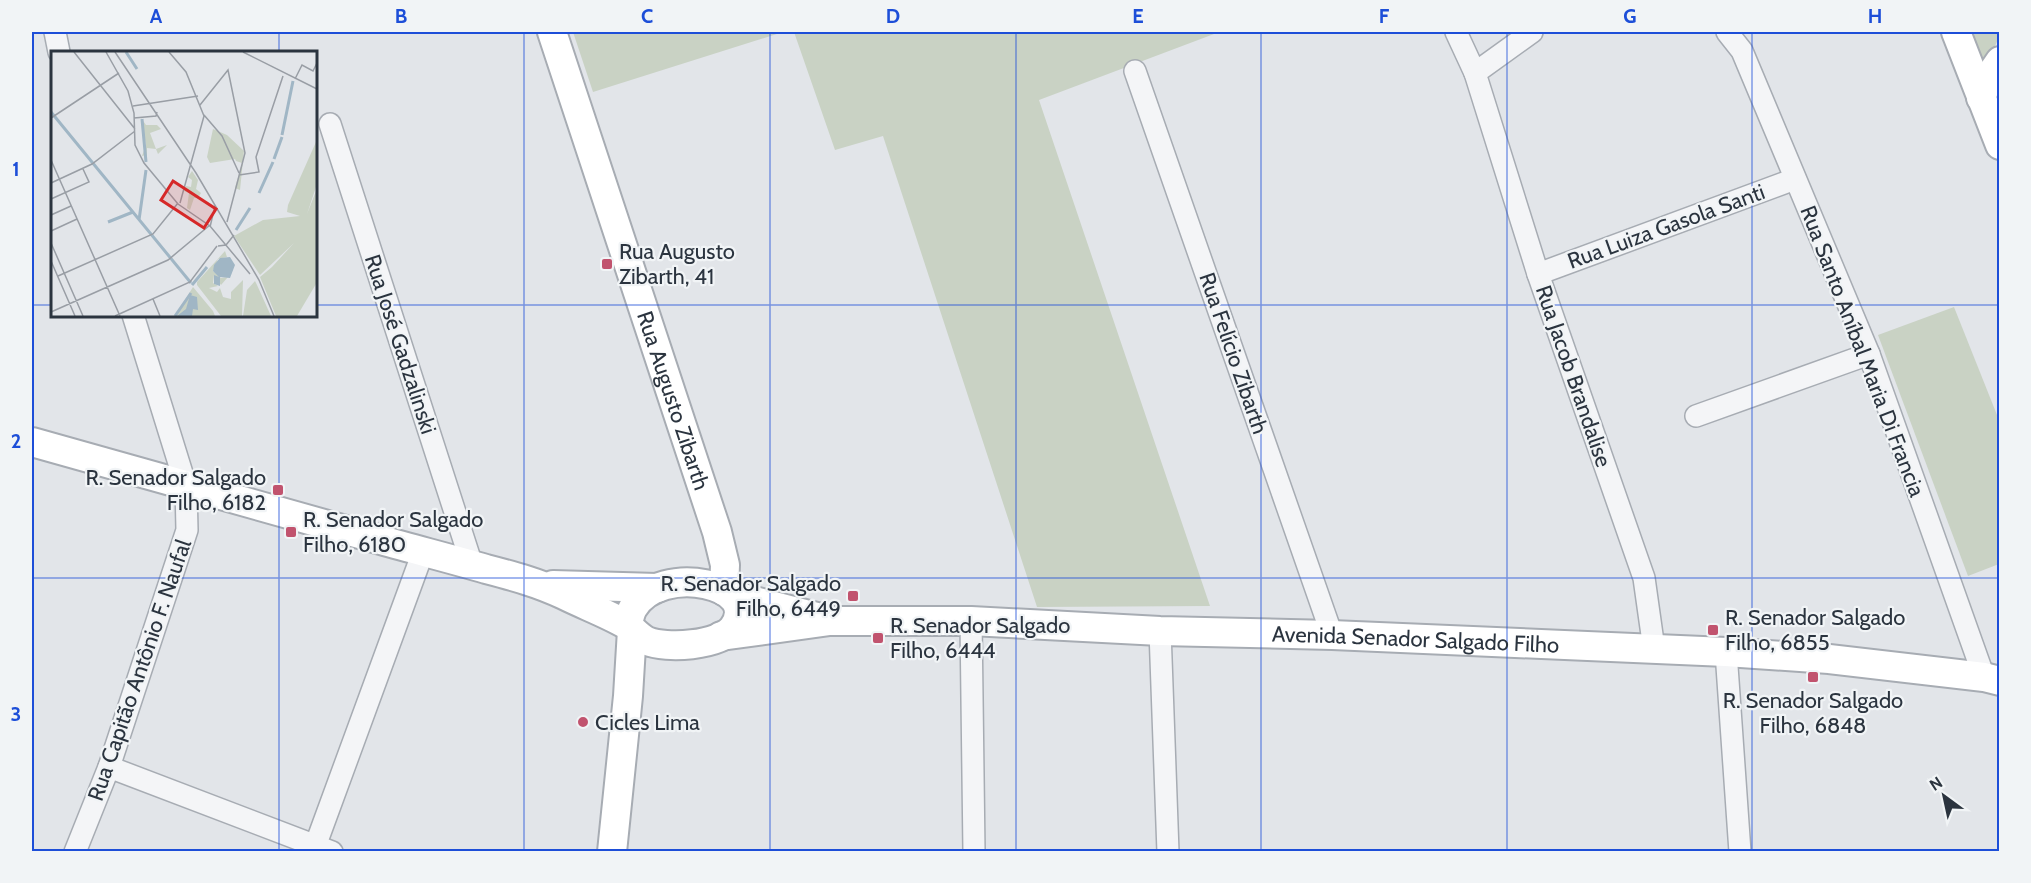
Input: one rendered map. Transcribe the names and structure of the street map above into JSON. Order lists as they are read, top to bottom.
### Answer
{
  "streets": {
    "main road": ["Rua Augusto Zibarth", "Avenida Senador Salgado Filho"],
    "street": [
      "Rua Luiza Gasola Santi",
      "Rua José Gadzalinski",
      "Rua Santo Aníbal Maria Di Francia",
      "Rua Felício Zibarth",
      "Rua Jacob Brandalise",
      "Rua Capitão Antônio F. Naufal"
    ]
  },
  "crossings": [
    ["Rua Luiza Gasola Santi", "Rua Santo Aníbal Maria Di Francia"],
    ["Rua Luiza Gasola Santi", "Rua Jacob Brandalise"],
    ["Rua Santo Aníbal Maria Di Francia", "Avenida Senador Salgado Filho"],
    ["Rua Felício Zibarth", "Avenida Senador Salgado Filho"],
    ["Rua Jacob Brandalise", "Avenida Senador Salgado Filho"],
    ["Rua Augusto Zibarth", "Avenida Senador Salgado Filho"]
  ],
  "places": {
    "transit": [
      "Rua Augusto Zibarth, 41",
      "R. Senador Salgado Filho, 6182",
      "R. Senador Salgado Filho, 6180",
      "R. Senador Salgado Filho, 6449",
      "R. Senador Salgado Filho, 6855",
      "R. Senador Salgado Filho, 6444",
      "R. Senador Salgado Filho, 6848"
    ],
    "other": ["Cicles Lima"]
  },
  "north": "top left",
  "grid": {
    "columns": [
      "A",
      "B",
      "C",
      "D",
      "E",
      "F",
      "G",
      "H"
    ],
    "rows": ["1", "2", "3"]
  }
}
